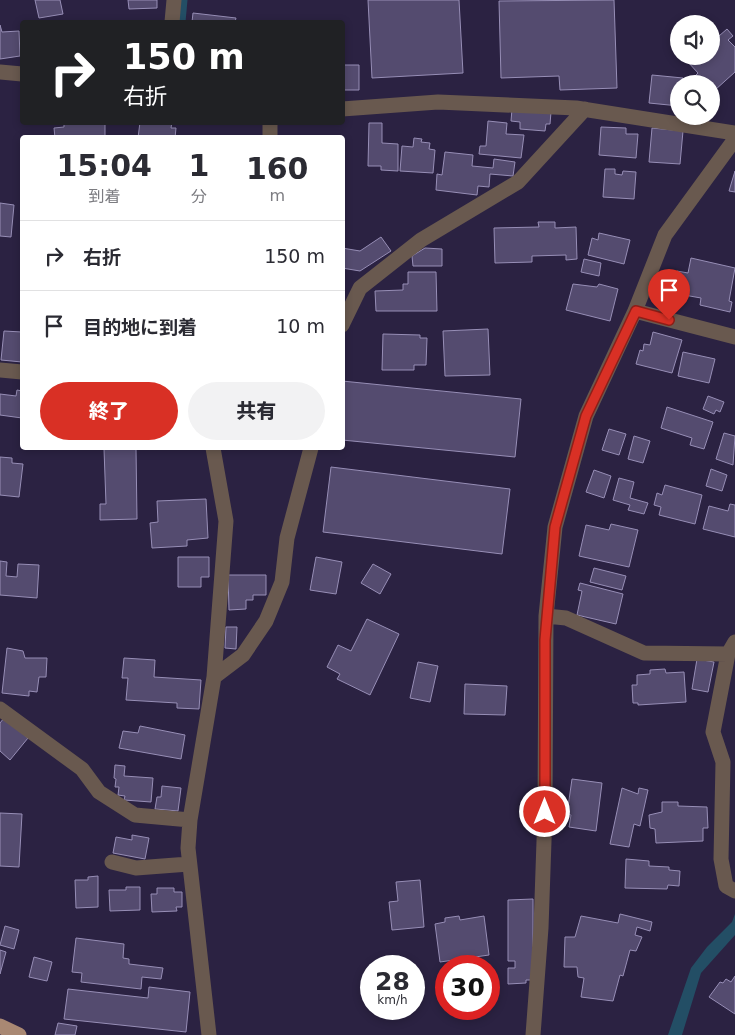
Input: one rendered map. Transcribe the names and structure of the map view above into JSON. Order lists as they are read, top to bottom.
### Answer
{
  "page": {
    "turn": ["150 m", "右折"],
    "eta": [
      "15:04",
      "到着",
      "1",
      "分",
      "160",
      "m"
    ],
    "list": [
      {
        "name": "右折",
        "value": "150 m"
      },
      {
        "name": "目的地に到着",
        "value": "10 m"
      }
    ],
    "buttons": ["終了", "共有"],
    "speed": "28 km/h",
    "limit": "30"
  }
}
